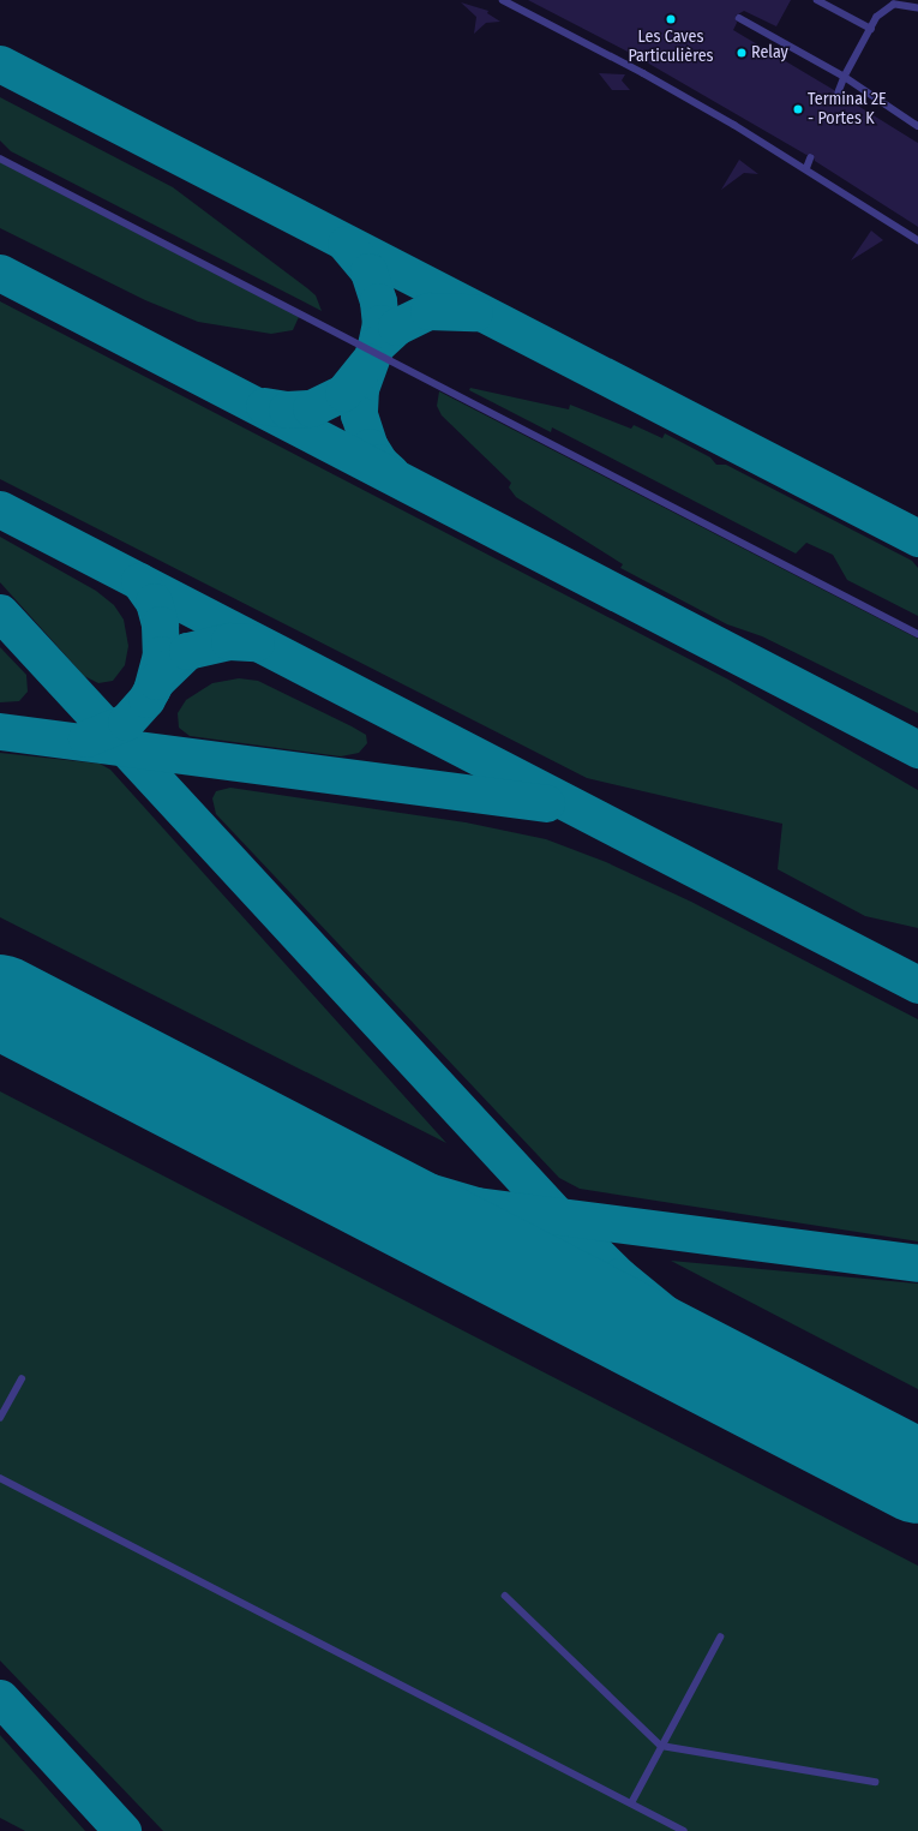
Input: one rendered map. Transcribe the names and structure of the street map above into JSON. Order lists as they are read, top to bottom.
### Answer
{
  "places": ["Les Caves Particulières", "Relay", "Terminal 2E - Portes K"]
}
